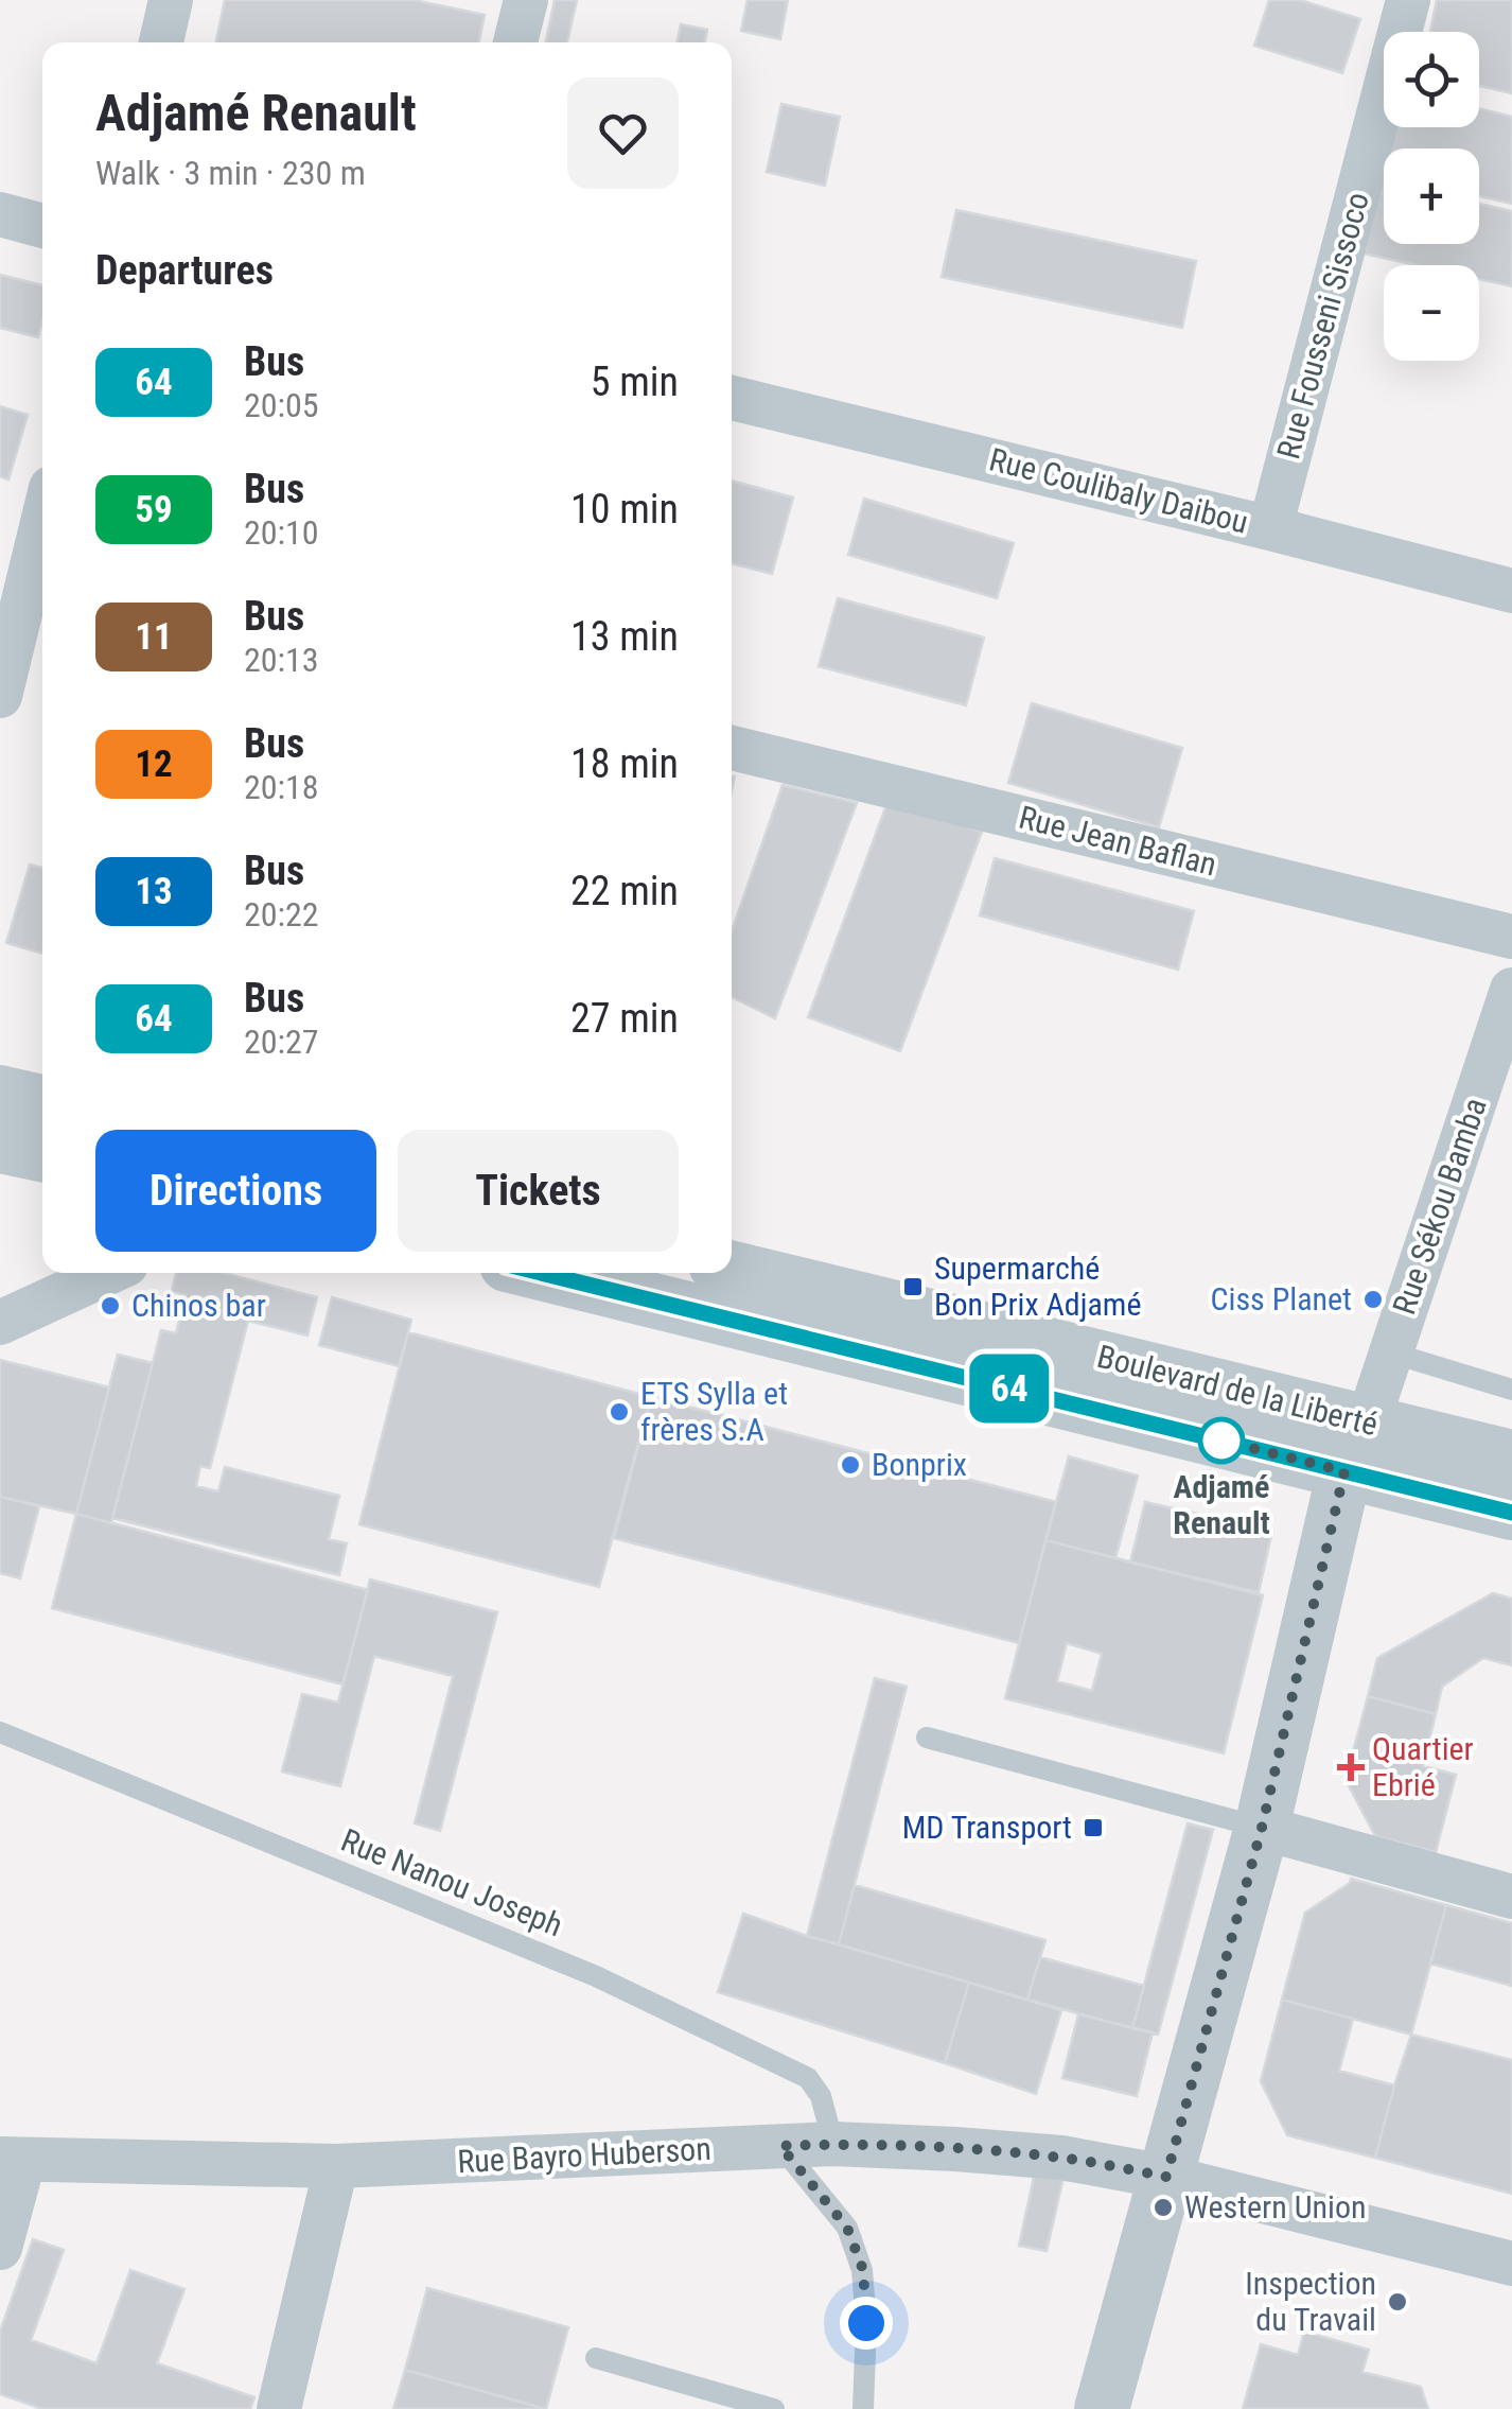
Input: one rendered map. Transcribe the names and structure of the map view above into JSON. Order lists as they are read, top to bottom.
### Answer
{
  "streets": {
    "street": [
      "Rue Fousseni Sissoco",
      "Rue Coulibaly Daibou",
      "Rue Jean Baflan",
      "Rue Sékou Bamba",
      "Boulevard de la Liberté",
      "Rue Bayro Huberson"
    ],
    "lane": ["Rue Nanou Joseph"]
  },
  "crossings": [
    ["Rue Fousseni Sissoco", "Rue Coulibaly Daibou"],
    ["Rue Sékou Bamba", "Boulevard de la Liberté"],
    ["Rue Nanou Joseph", "Rue Bayro Huberson"]
  ],
  "places": {
    "transit": ["Supermarché Bon Prix Adjamé", "MD Transport"],
    "other": [
      "Ciss Planet",
      "Chinos bar",
      "ETS Sylla et frères S.A",
      "Adjamé Renault",
      "Bonprix",
      "Western Union",
      "Inspection du Travail"
    ],
    "health": ["Quartier Ebrié"]
  },
  "lines": ["bus line 64"],
  "page": {
    "on_map": "64",
    "map_buttons": ["+", "−"],
    "heading": [
      ["Adjamé Renault", "Walk · 3 min · 230 m"],
      "Departures"
    ],
    "list": [
      {
        "mark": "64",
        "name": "Bus",
        "note": "20:05",
        "value": "5 min"
      },
      {
        "mark": "59",
        "name": "Bus",
        "note": "20:10",
        "value": "10 min"
      },
      {
        "mark": "11",
        "name": "Bus",
        "note": "20:13",
        "value": "13 min"
      },
      {
        "mark": "12",
        "name": "Bus",
        "note": "20:18",
        "value": "18 min"
      },
      {
        "mark": "13",
        "name": "Bus",
        "note": "20:22",
        "value": "22 min"
      },
      {
        "mark": "64",
        "name": "Bus",
        "note": "20:27",
        "value": "27 min"
      }
    ],
    "buttons": ["Directions", "Tickets"]
  }
}
